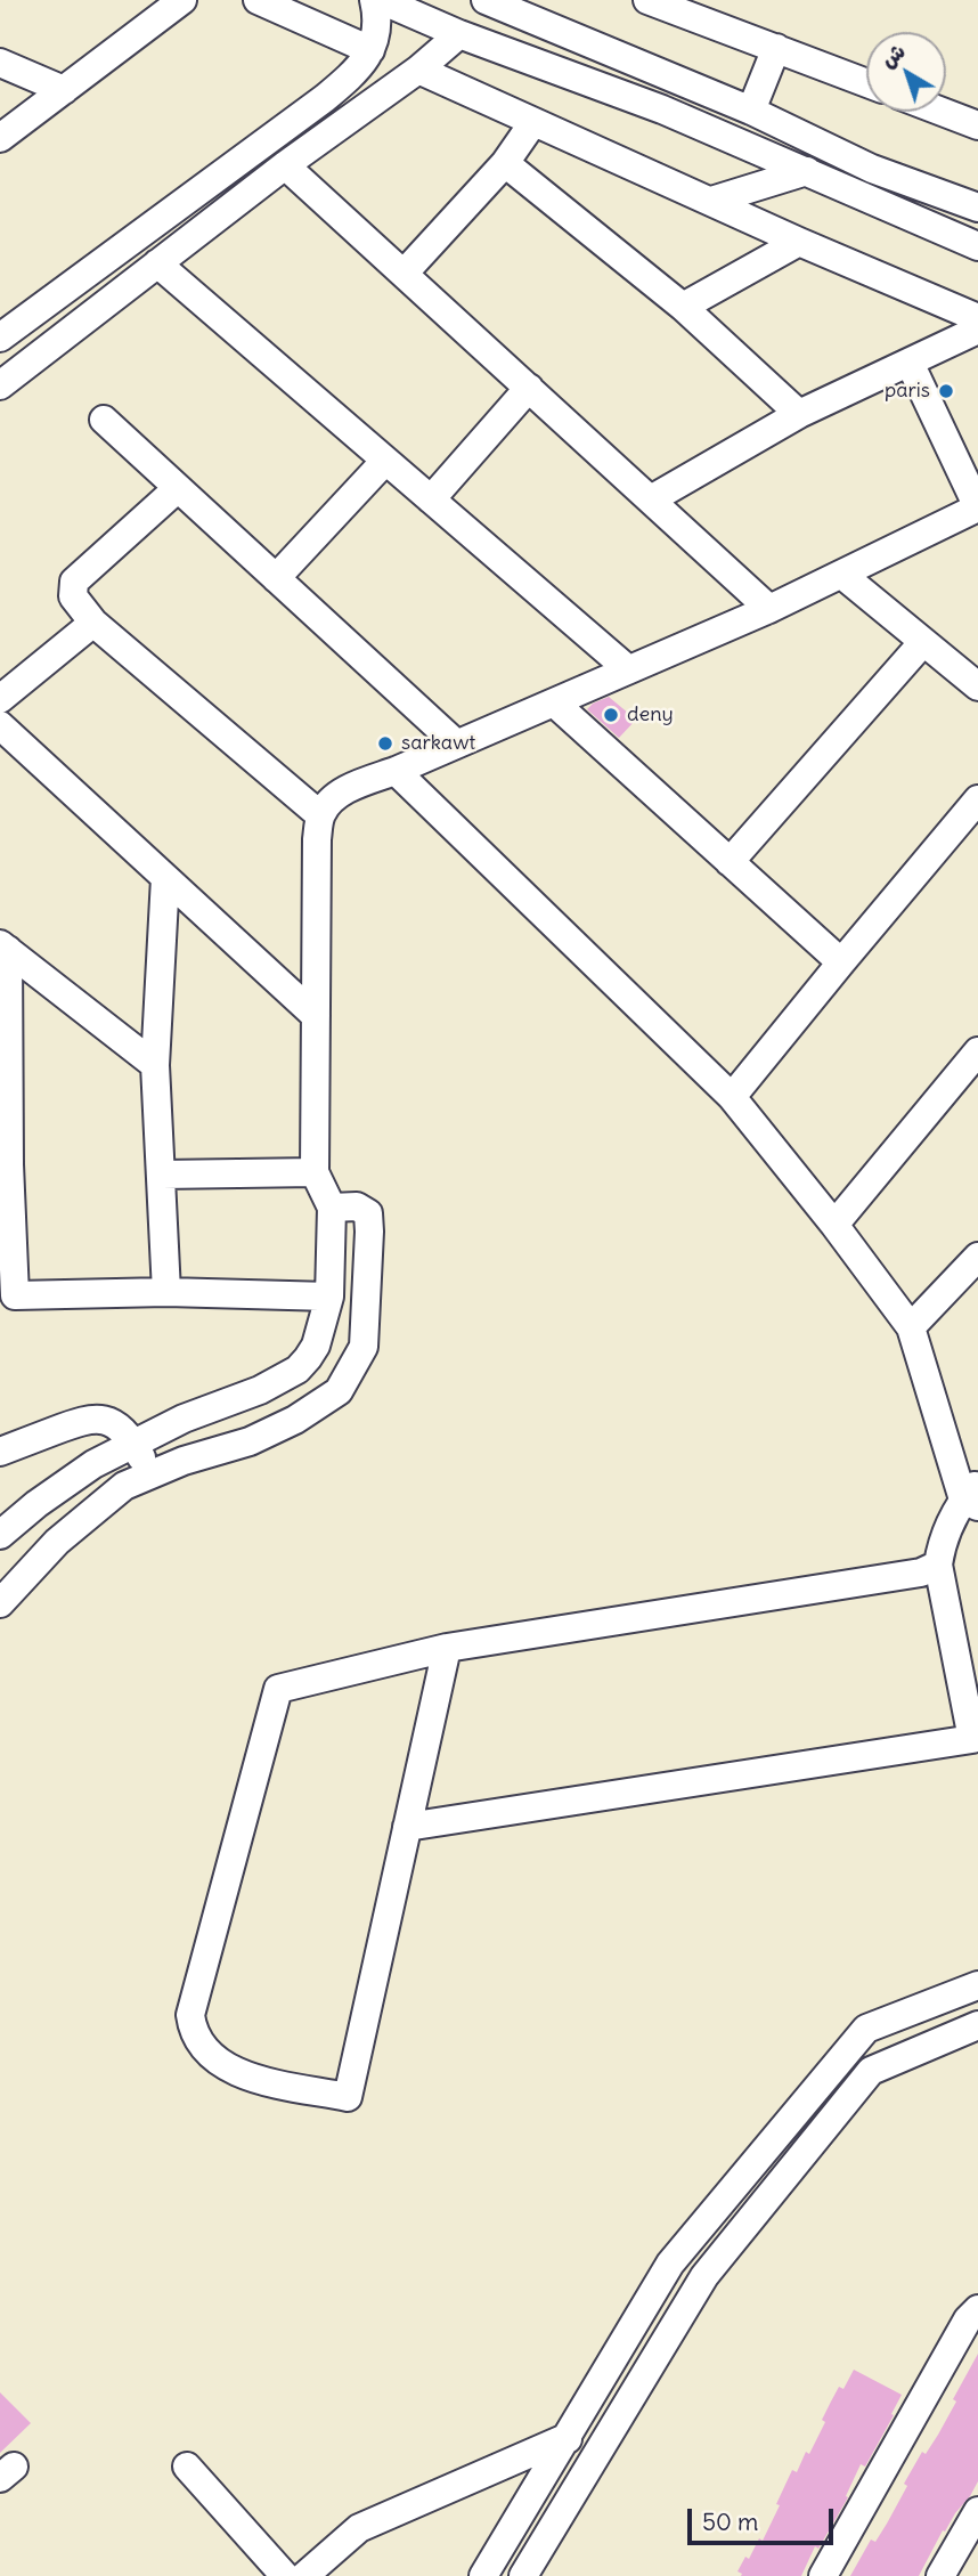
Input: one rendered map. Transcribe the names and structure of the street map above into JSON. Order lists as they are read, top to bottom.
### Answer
{
  "places": ["paris", "deny", "sarkawt"],
  "scale_bar": "50 m",
  "north": "top left"
}
